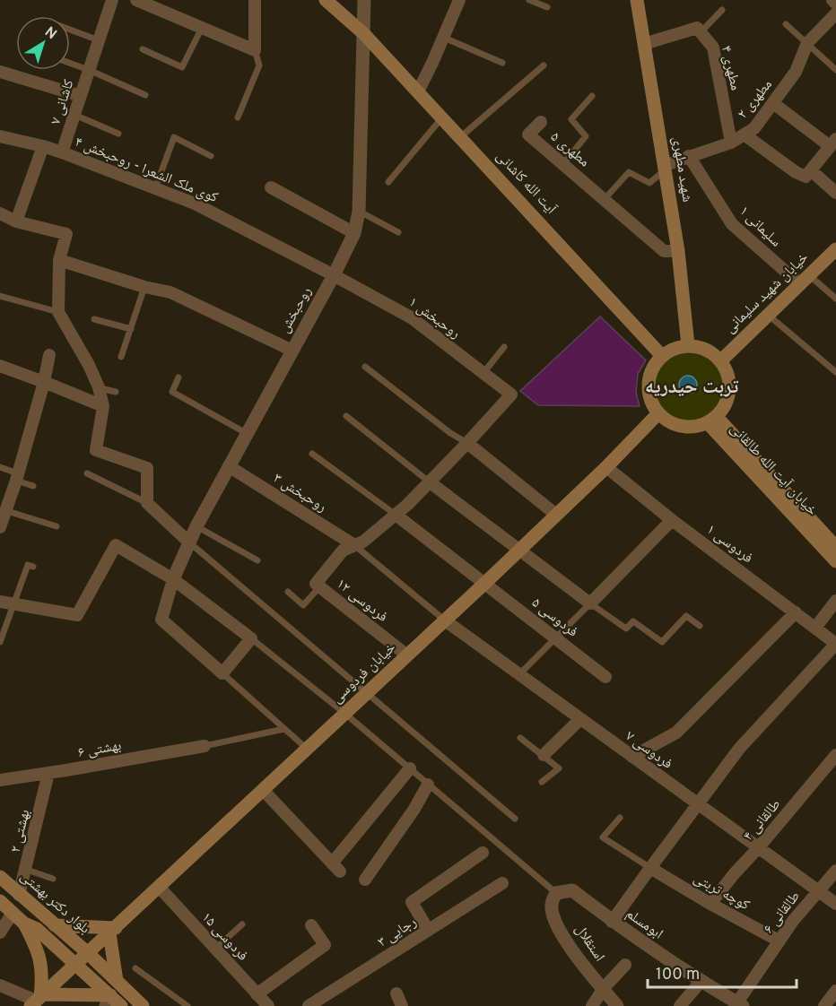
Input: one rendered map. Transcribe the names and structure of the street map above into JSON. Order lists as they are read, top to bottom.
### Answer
{
  "streets": {
    "main road": [
      "شهید مطهری",
      "آیت الله کاشانی",
      "خیابان شهید سلیمانی",
      "خیابان آیت الله طالقانی",
      "خیابان فردوسی",
      "بلوار دکتر بهشتی"
    ],
    "street": [
      "مطهری ۴",
      "مطهری ۲",
      "کاشانی ۷",
      "مطهری ۵",
      "کوی ملک الشعرا - روحبخش ۴",
      "سلیمانی ۱",
      "روحبخش",
      "روحبخش ۱",
      "روحبخش ۳",
      "فردوسی ۱",
      "فردوسی ۱۲",
      "فردوسی ۵",
      "بهشتی ۶",
      "فردوسی ۷",
      "طالقانی ۴",
      "بهشتی ۲",
      "کوچه تربتی",
      "طالقانی ۶",
      "ابومسلم",
      "رجایی ۳",
      "فردوسی ۱۵",
      "استقلال"
    ]
  },
  "crossings": [
    ["مطهری ۴", "مطهری ۲"],
    ["مطهری ۴", "شهید مطهری"],
    ["مطهری ۲", "شهید مطهری"],
    ["مطهری ۲", "سلیمانی ۱"],
    ["کاشانی ۷", "کوی ملک الشعرا - روحبخش ۴"],
    ["مطهری ۵", "شهید مطهری"],
    ["شهید مطهری", "آیت الله کاشانی"],
    ["شهید مطهری", "خیابان شهید سلیمانی"],
    ["شهید مطهری", "خیابان آیت الله طالقانی"],
    ["شهید مطهری", "خیابان فردوسی"],
    ["کوی ملک الشعرا - روحبخش ۴", "روحبخش"],
    ["کوی ملک الشعرا - روحبخش ۴", "روحبخش ۱"],
    ["آیت الله کاشانی", "خیابان شهید سلیمانی"],
    ["آیت الله کاشانی", "روحبخش"],
    ["آیت الله کاشانی", "خیابان آیت الله طالقانی"],
    ["آیت الله کاشانی", "خیابان فردوسی"],
    ["سلیمانی ۱", "خیابان شهید سلیمانی"],
    ["خیابان شهید سلیمانی", "خیابان آیت الله طالقانی"],
    ["خیابان شهید سلیمانی", "خیابان فردوسی"],
    ["روحبخش", "روحبخش ۱"],
    ["روحبخش", "روحبخش ۳"],
    ["خیابان آیت الله طالقانی", "خیابان فردوسی"],
    ["روحبخش ۳", "فردوسی ۱۲"],
    ["فردوسی ۱", "خیابان فردوسی"],
    ["فردوسی ۱۲", "خیابان فردوسی"],
    ["فردوسی ۵", "خیابان فردوسی"],
    ["خیابان فردوسی", "فردوسی ۷"],
    ["خیابان فردوسی", "بلوار دکتر بهشتی"],
    ["خیابان فردوسی", "فردوسی ۱۵"],
    ["بهشتی ۶", "بهشتی ۲"],
    ["فردوسی ۷", "طالقانی ۴"],
    ["فردوسی ۷", "طالقانی ۶"],
    ["طالقانی ۴", "کوچه تربتی"],
    ["بهشتی ۲", "بلوار دکتر بهشتی"],
    ["کوچه تربتی", "طالقانی ۶"],
    ["طالقانی ۶", "ابومسلم"],
    ["ابومسلم", "استقلال"]
  ],
  "districts": ["تربت حیدریه"],
  "scale_bar": "100 m",
  "north": "top right"
}
